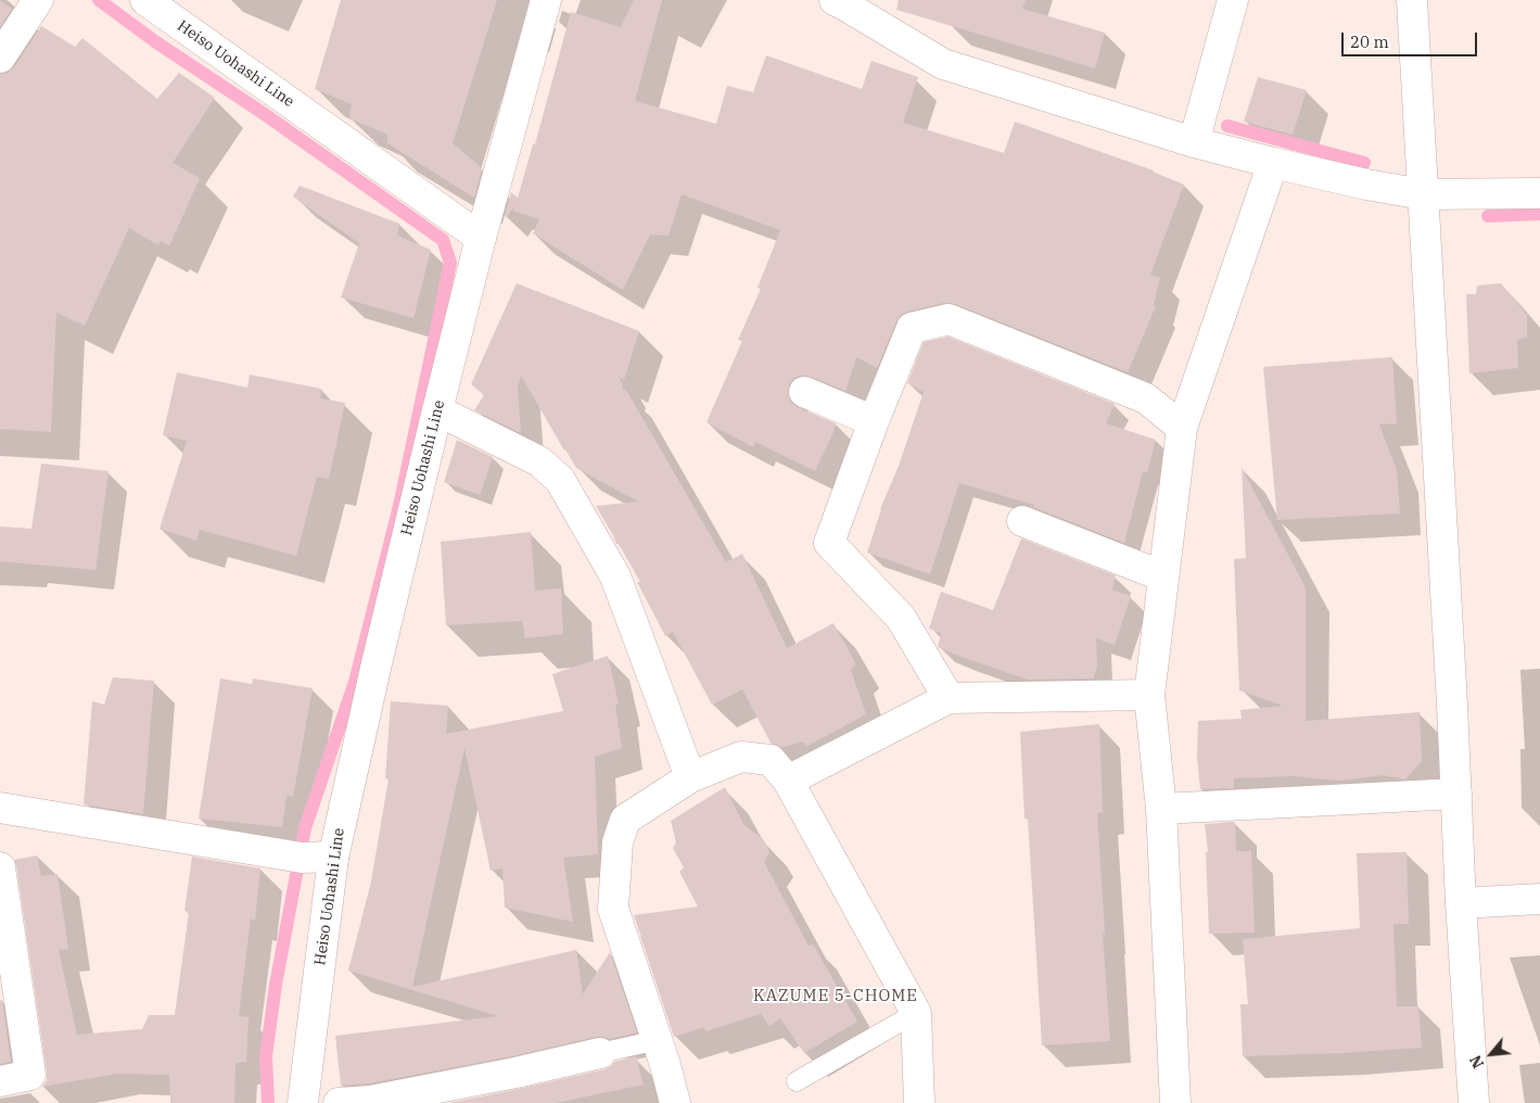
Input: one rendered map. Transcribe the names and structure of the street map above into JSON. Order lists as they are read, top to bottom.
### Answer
{
  "streets": {
    "street": ["Heiso Uohashi Line"]
  },
  "districts": ["KAZUME 5-CHOME"],
  "scale_bar": "20 m",
  "north": "bottom left"
}
